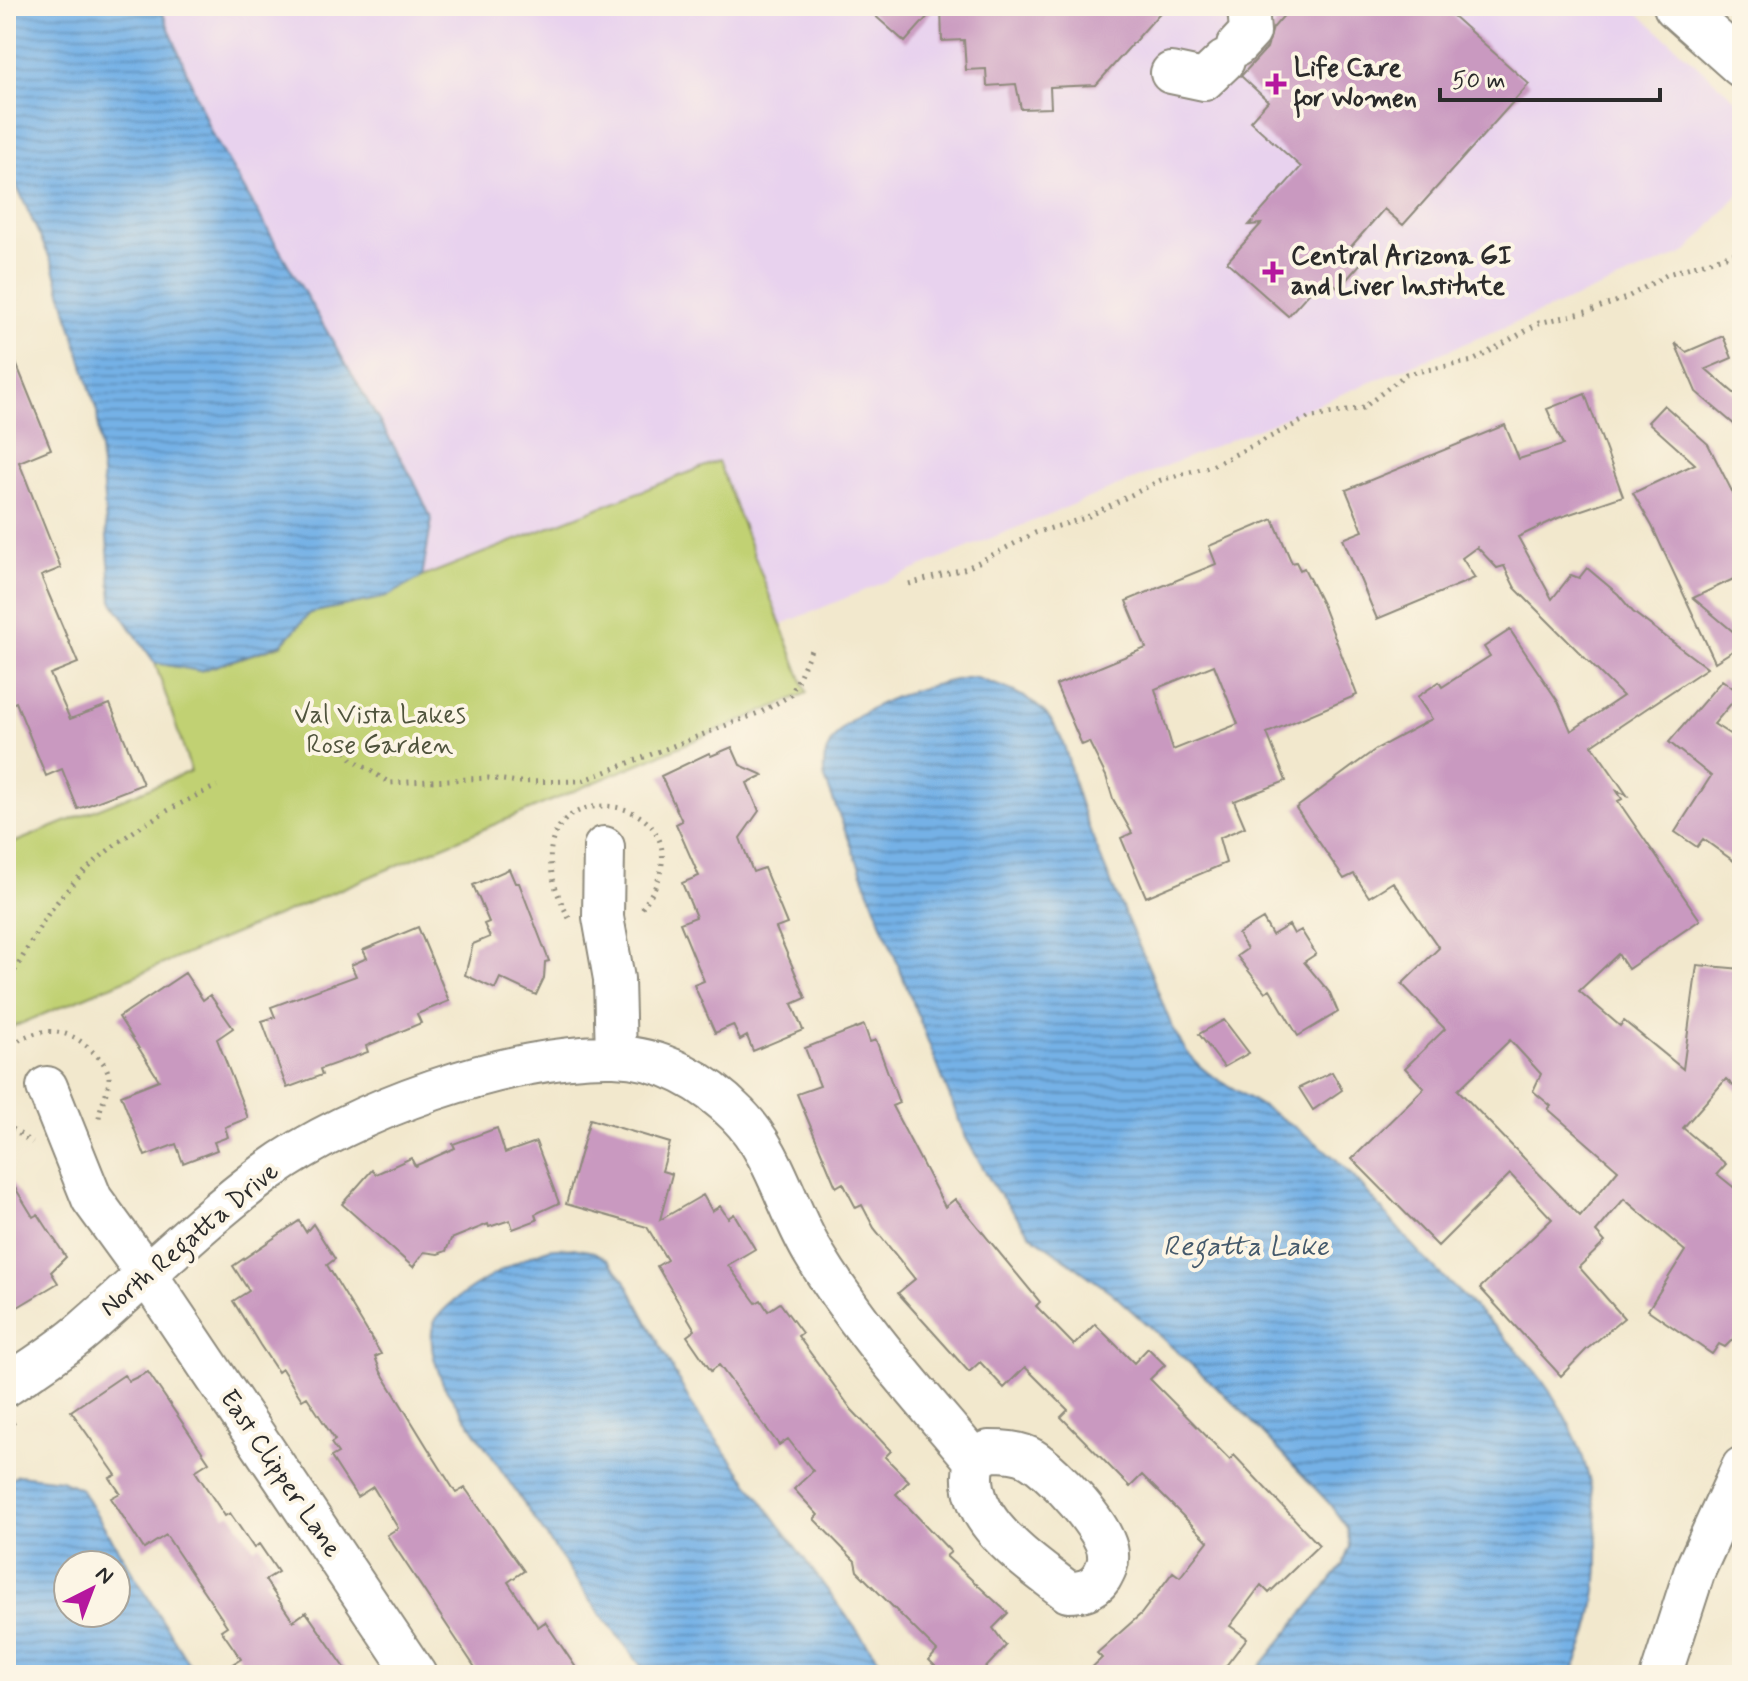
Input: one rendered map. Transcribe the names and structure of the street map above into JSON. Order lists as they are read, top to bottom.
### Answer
{
  "streets": {
    "street": ["North Regatta Drive", "East Clipper Lane"]
  },
  "crossings": [
    ["North Regatta Drive", "East Clipper Lane"]
  ],
  "water": ["Regatta Lake"],
  "parks": ["Val Vista Lakes Rose Garden"],
  "places": {
    "health": ["Life Care for Women", "Central Arizona GI and Liver Institute"]
  },
  "scale_bar": "50 m",
  "north": "top right"
}
